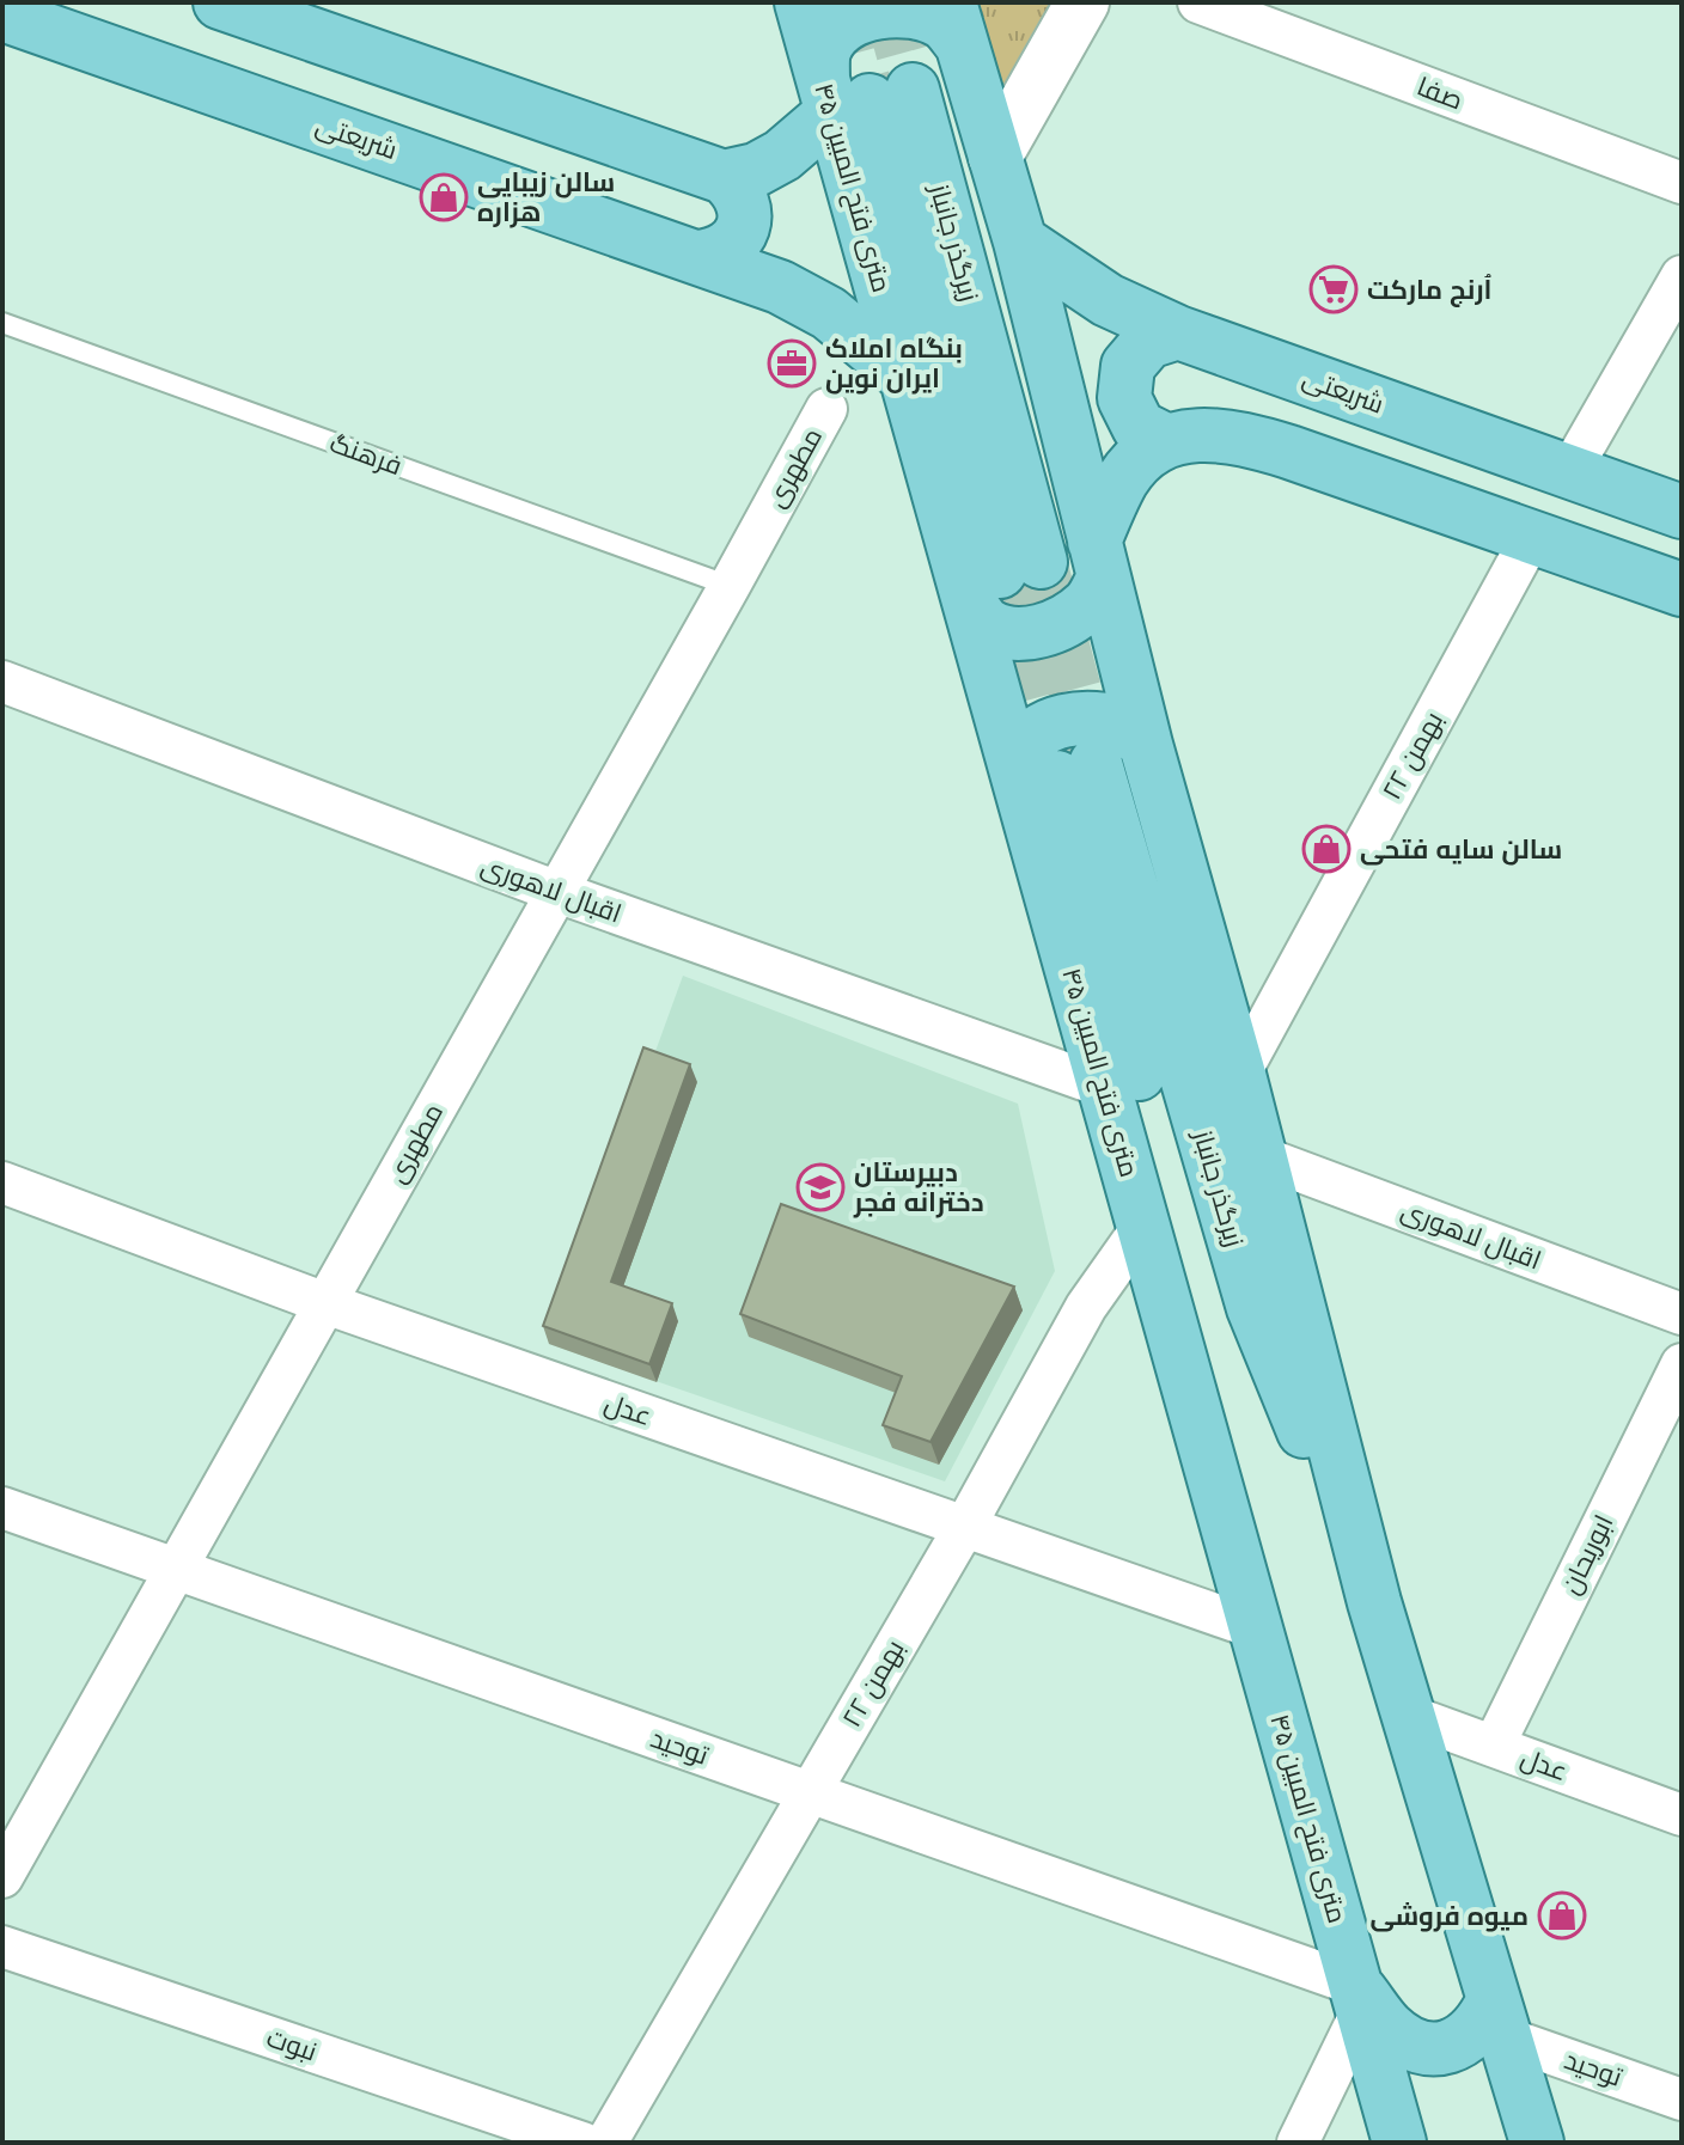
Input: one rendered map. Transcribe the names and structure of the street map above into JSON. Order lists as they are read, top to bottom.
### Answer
{
  "streets": {
    "main road": ["شریعتی", "۴۵ متری فتح المبین", "زیرگذر جانباز"],
    "street": [
      "صفا",
      "مطهری",
      "۲۲ بهمن",
      "اقبال لاهوری",
      "عدل",
      "ابوریحان",
      "توحید",
      "نبوت"
    ],
    "lane": ["فرهنگ"]
  },
  "crossings": [
    ["شریعتی", "۴۵ متری فتح المبین"],
    ["۴۵ متری فتح المبین", "زیرگذر جانباز"],
    ["۴۵ متری فتح المبین", "۲۲ بهمن"],
    ["۴۵ متری فتح المبین", "اقبال لاهوری"],
    ["۴۵ متری فتح المبین", "عدل"],
    ["۴۵ متری فتح المبین", "توحید"],
    ["زیرگذر جانباز", "عدل"],
    ["فرهنگ", "مطهری"],
    ["مطهری", "اقبال لاهوری"],
    ["مطهری", "عدل"],
    ["مطهری", "توحید"],
    ["۲۲ بهمن", "عدل"],
    ["۲۲ بهمن", "توحید"],
    ["عدل", "ابوریحان"]
  ],
  "places": {
    "shop": ["سالن زیبایی هزاره", "سالن سایه فتحی", "میوه فروشی"],
    "supermarket": ["اُرنج مارکت"],
    "office": ["بنگاه املاک ایران نوین"],
    "school or university": ["دبیرستان دخترانه فجر"]
  }
}
